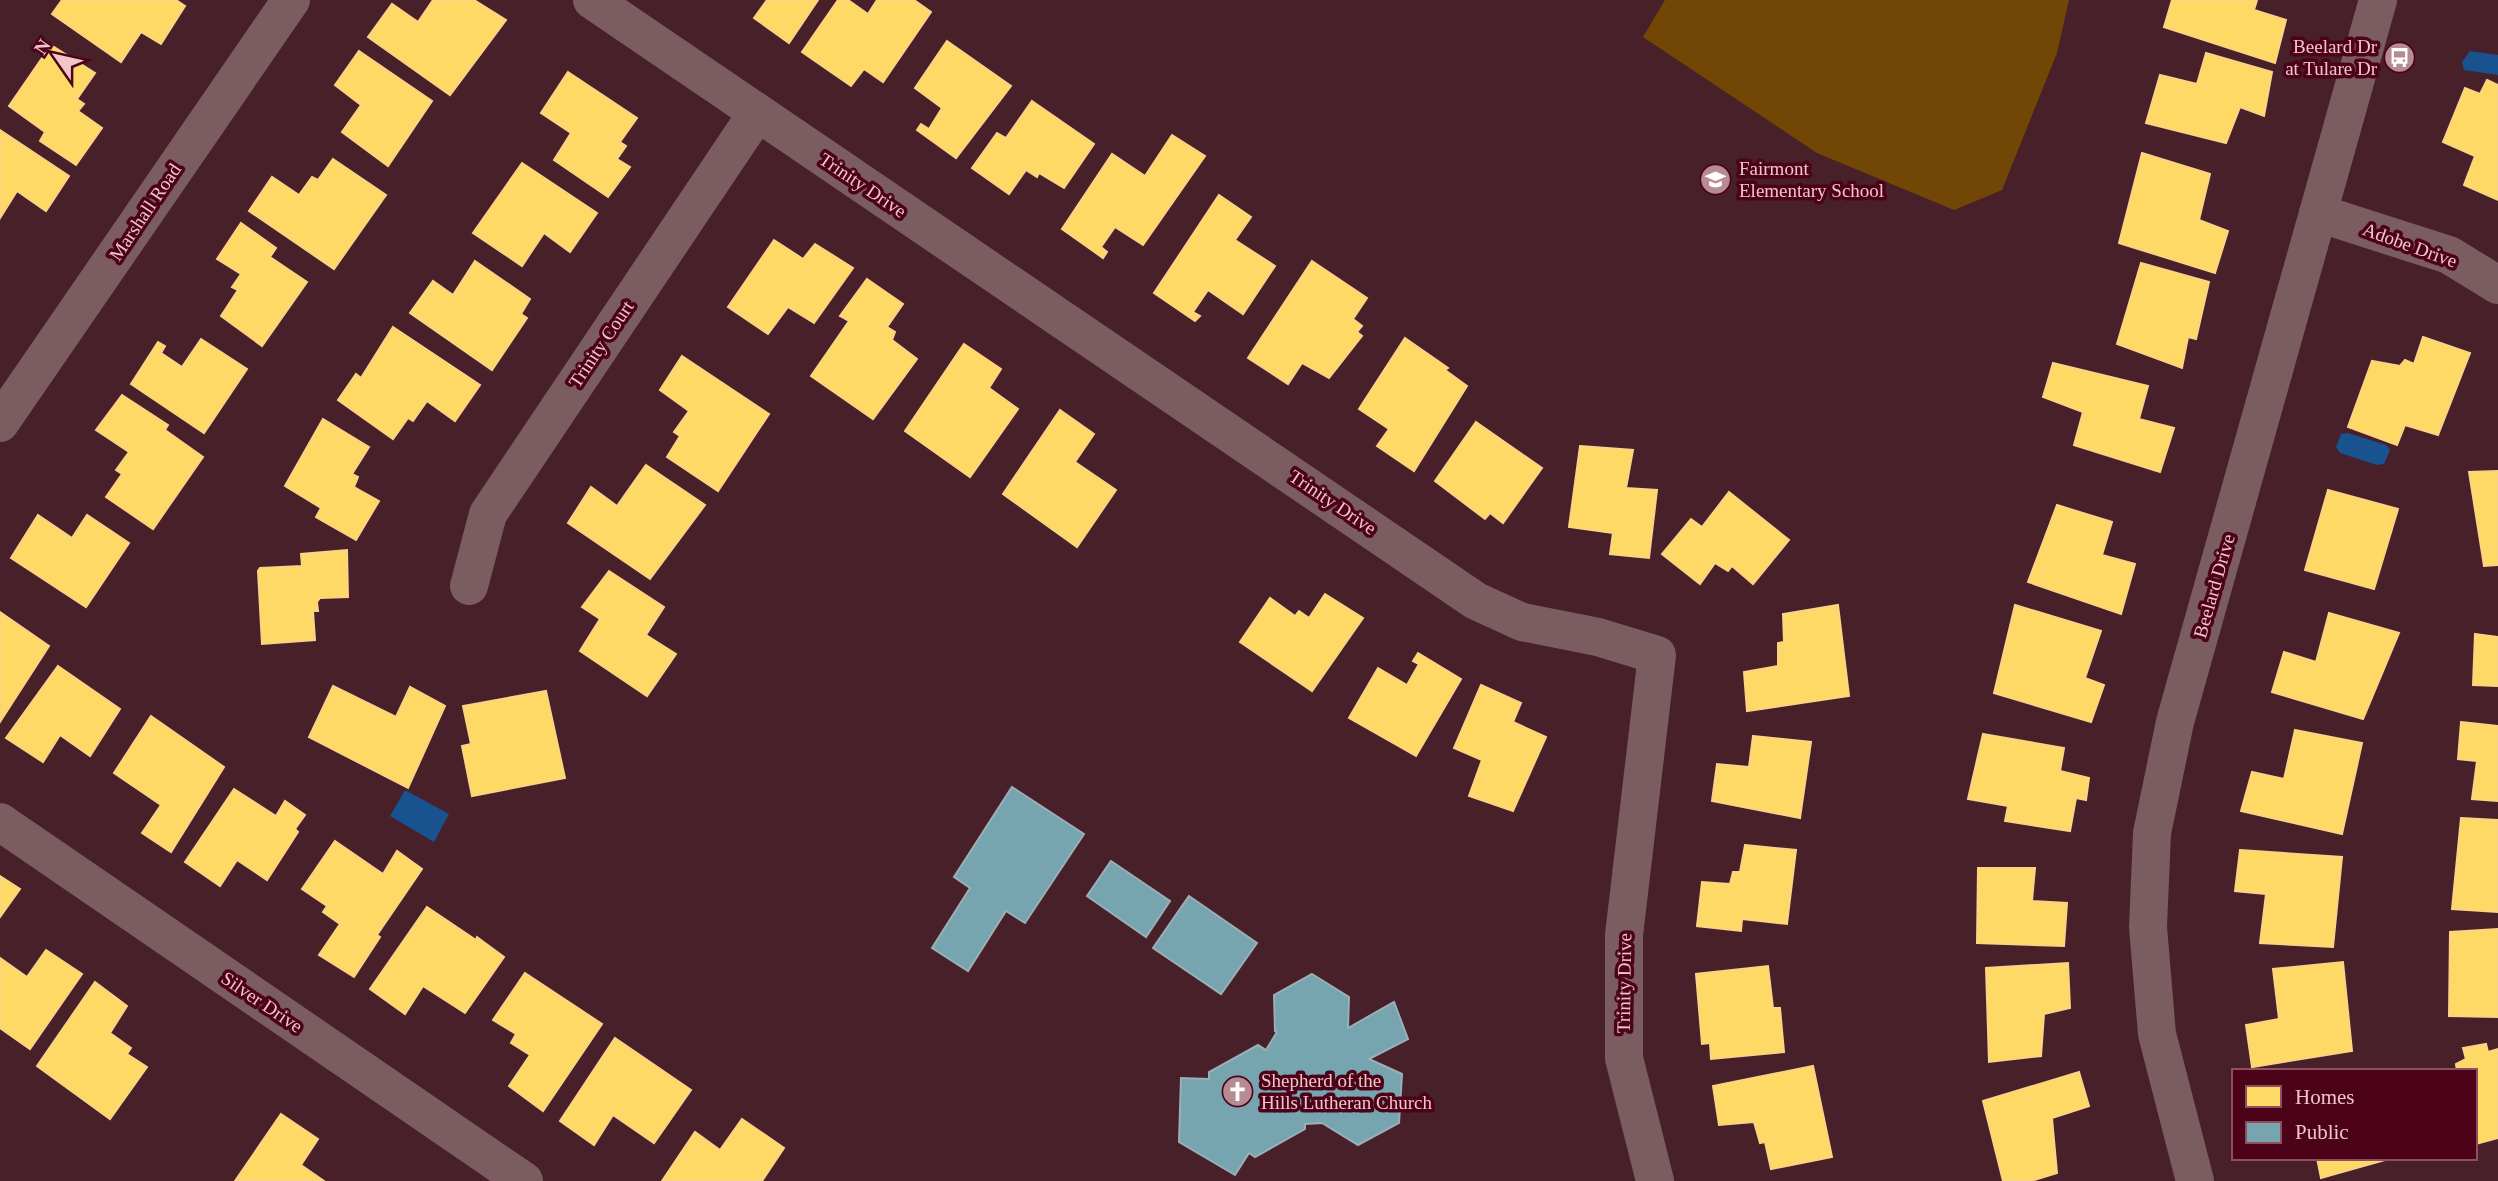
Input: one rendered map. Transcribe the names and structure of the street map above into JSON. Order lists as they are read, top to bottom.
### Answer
{
  "streets": {
    "street": [
      "Trinity Drive",
      "Marshall Road",
      "Adobe Drive",
      "Trinity Court",
      "Beelard Drive",
      "Silver Drive"
    ]
  },
  "crossings": [
    ["Trinity Drive", "Trinity Court"],
    ["Adobe Drive", "Beelard Drive"]
  ],
  "places": {
    "bus stop": ["Beelard Dr at Tulare Dr"],
    "school or university": ["Fairmont Elementary School"],
    "church": ["Shepherd of the Hills Lutheran Church"]
  },
  "legend": ["Homes", "Public"],
  "north": "top left"
}
